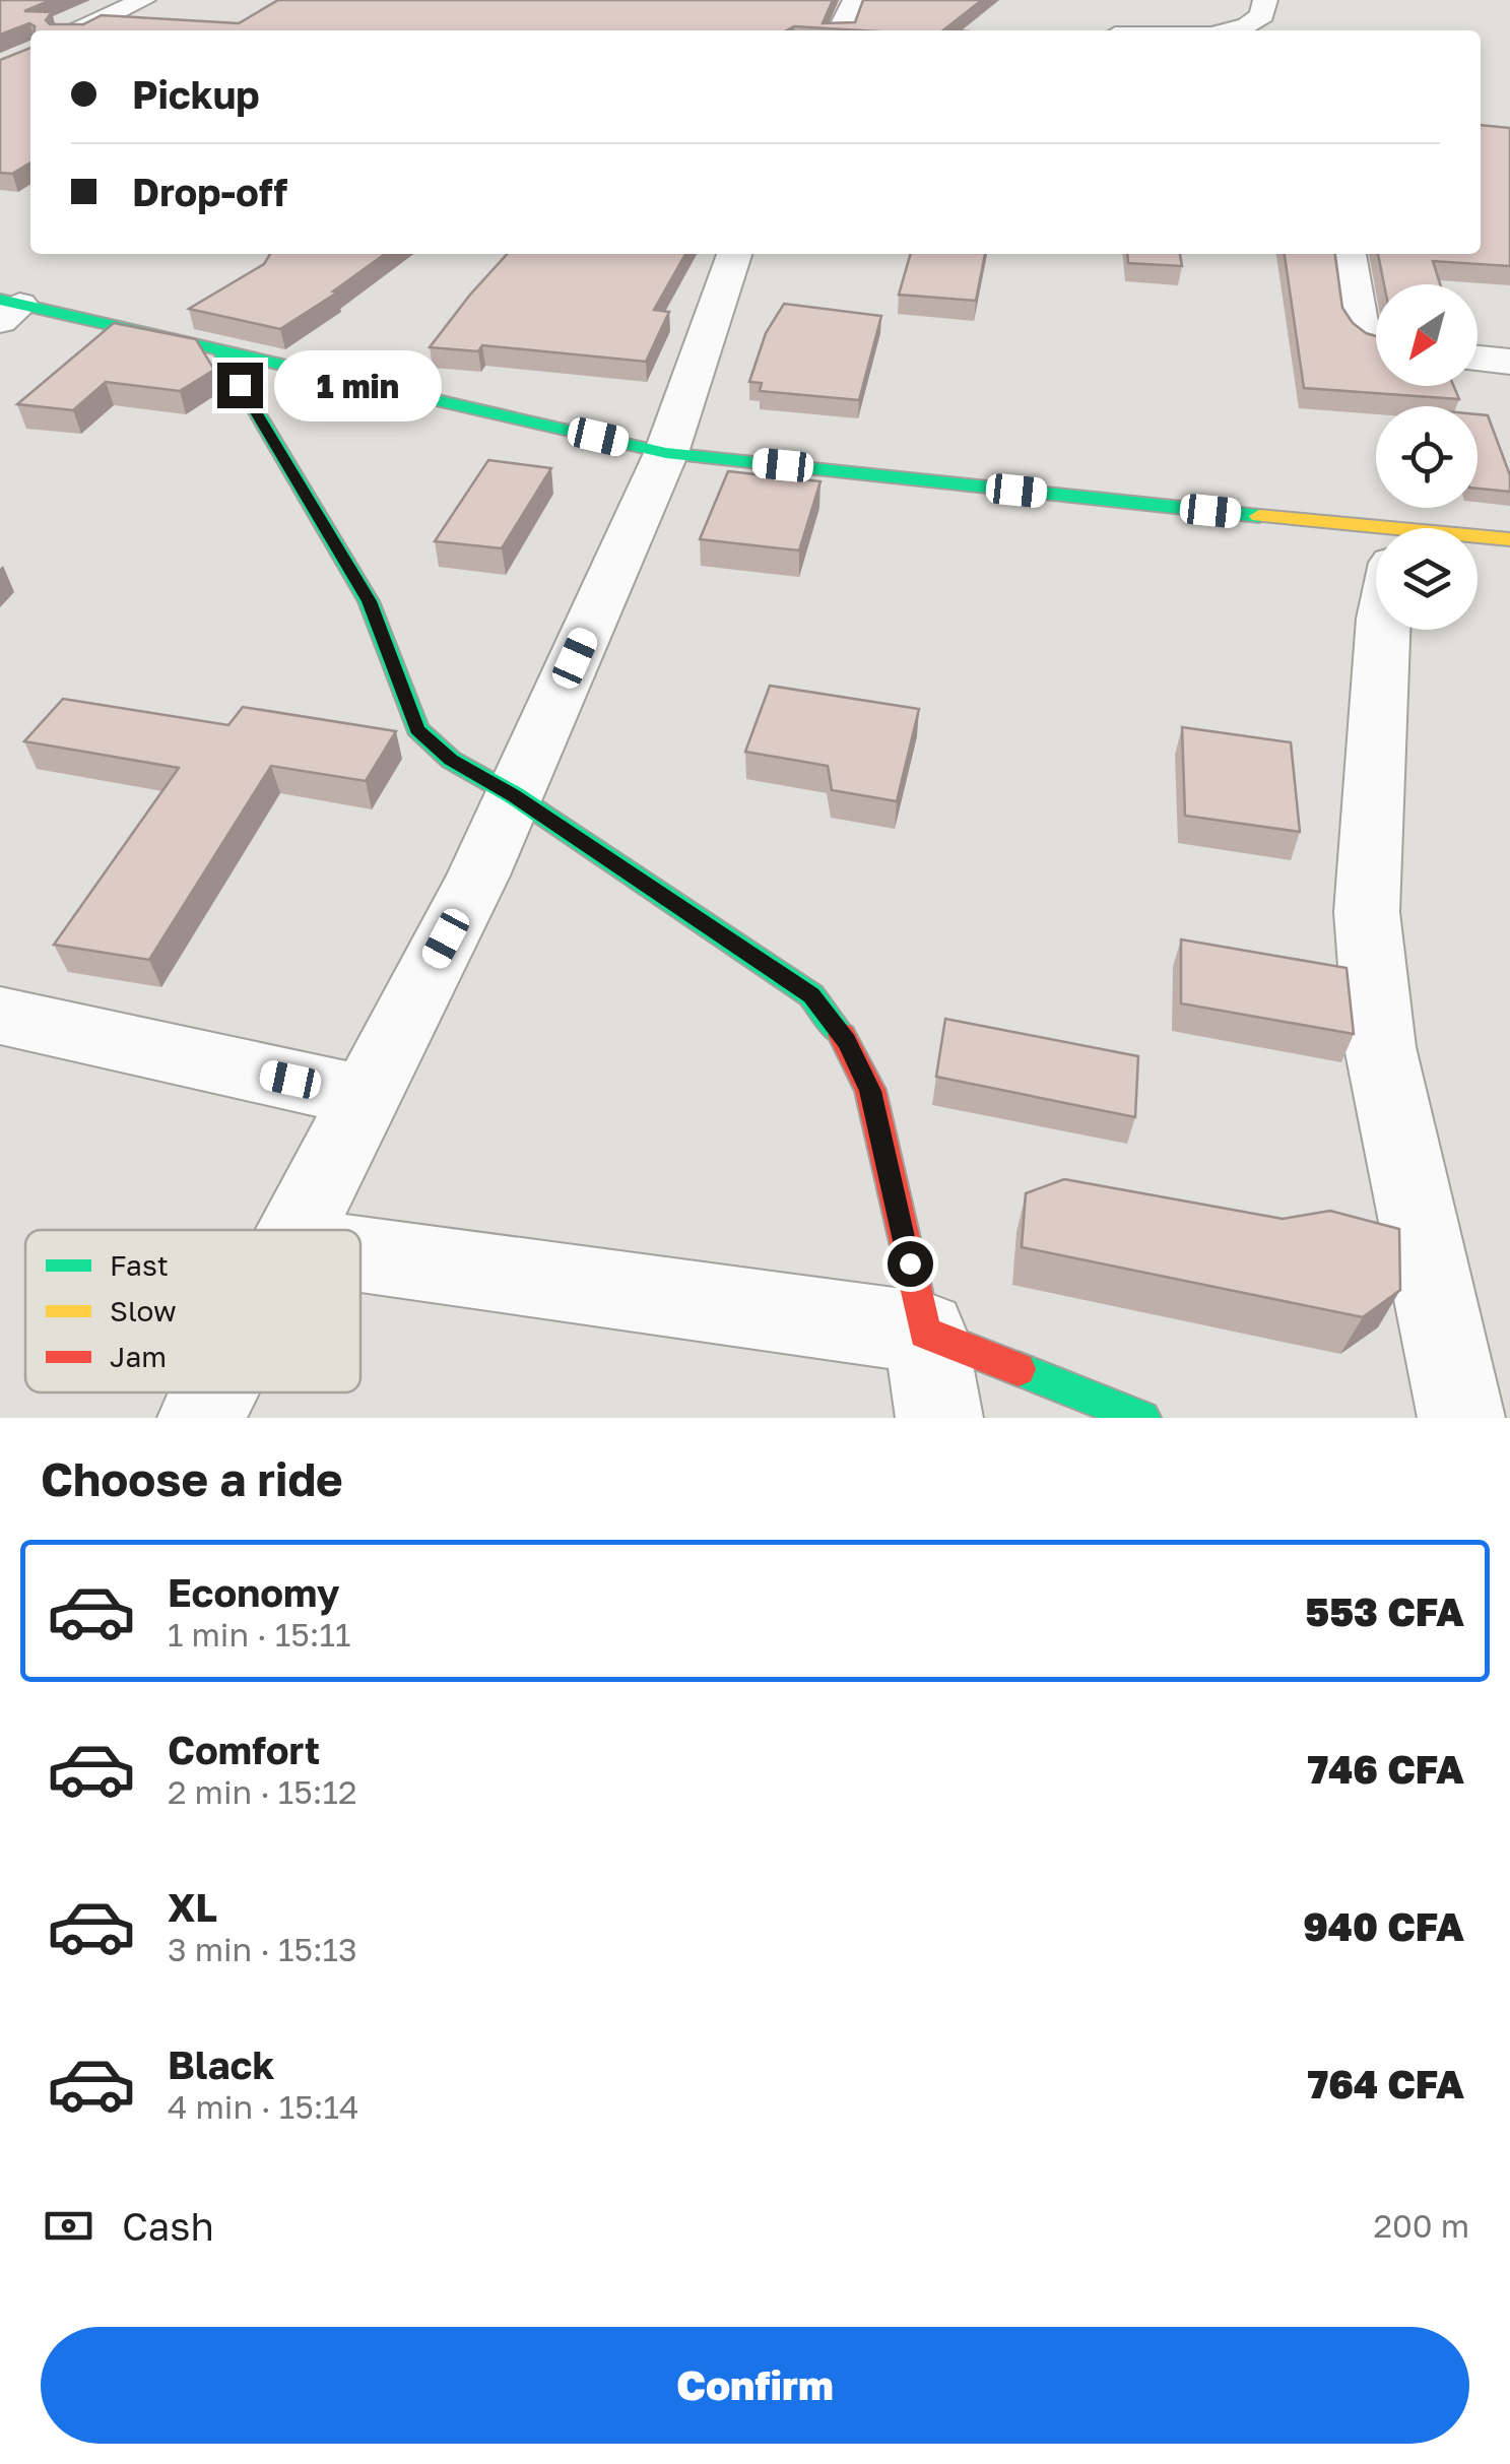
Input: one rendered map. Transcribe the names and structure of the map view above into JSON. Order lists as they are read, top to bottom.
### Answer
{
  "legend": ["Fast", "Slow", "Jam"],
  "north": "bottom left",
  "page": {
    "banner": ["Pickup", "Drop-off"],
    "bubble": "1 min",
    "heading": "Choose a ride",
    "list": [
      {
        "name": "Economy",
        "note": "1 min · 15:11",
        "value": "553 CFA"
      },
      {
        "name": "Comfort",
        "note": "2 min · 15:12",
        "value": "746 CFA"
      },
      {
        "name": "XL",
        "note": "3 min · 15:13",
        "value": "940 CFA"
      },
      {
        "name": "Black",
        "note": "4 min · 15:14",
        "value": "764 CFA"
      }
    ],
    "pay": ["Cash", "200 m"],
    "buttons": "Confirm"
  }
}
